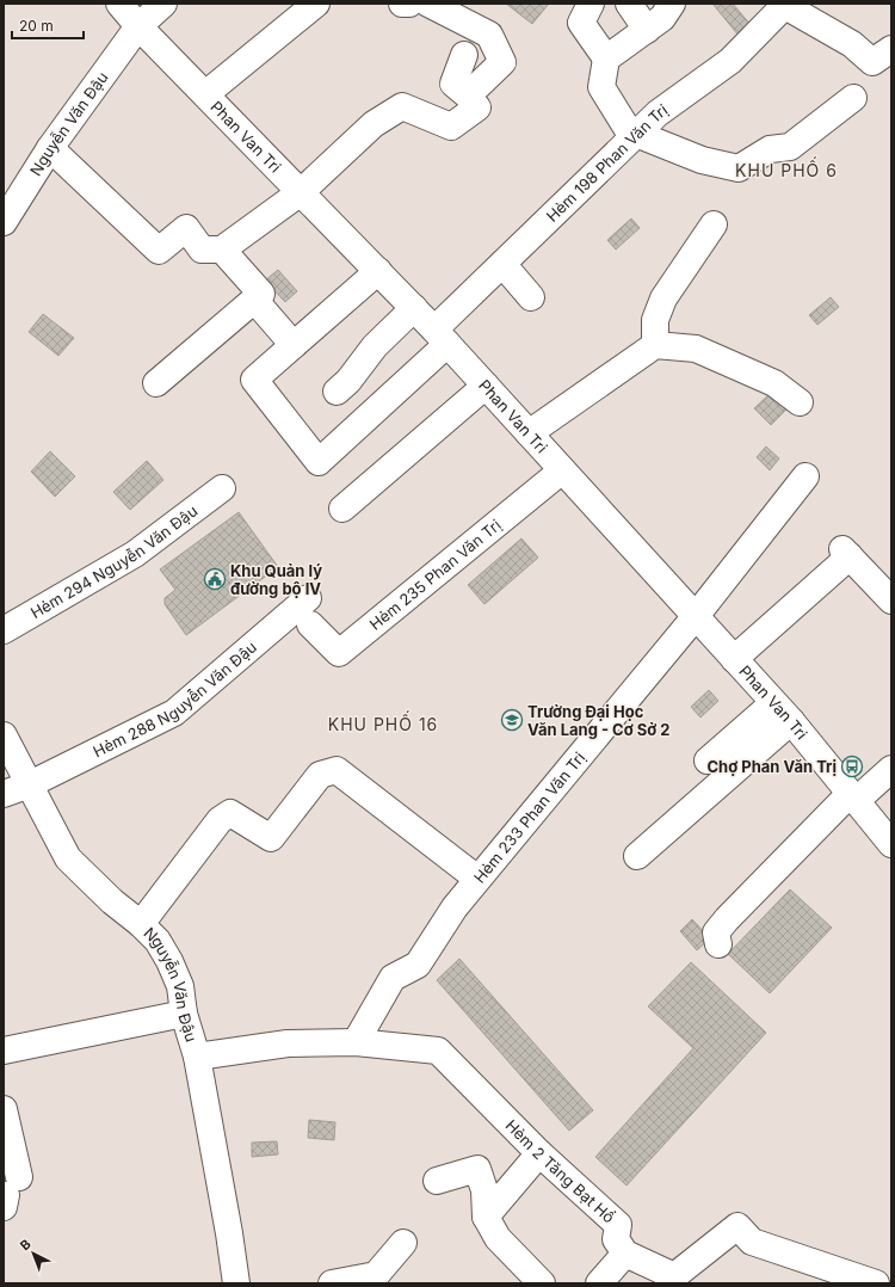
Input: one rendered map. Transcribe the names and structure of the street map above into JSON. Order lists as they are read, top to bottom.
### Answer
{
  "streets": {
    "main road": [
      "Nguyễn Văn Đậu",
      "Phan Van Tri",
      "Hẻm 198 Phan Văn Trị",
      "Hẻm 294 Nguyễn Văn Đậu",
      "Hẻm 235 Phan Văn Trị",
      "Hẻm 288 Nguyễn Văn Đậu",
      "Hẻm 233 Phan Văn Trị",
      "Hẻm 2 Tăng Bạt Hổ"
    ]
  },
  "crossings": [
    ["Nguyễn Văn Đậu", "Phan Van Tri"],
    ["Nguyễn Văn Đậu", "Hẻm 288 Nguyễn Văn Đậu"],
    ["Nguyễn Văn Đậu", "Hẻm 2 Tăng Bạt Hổ"],
    ["Phan Van Tri", "Hẻm 198 Phan Văn Trị"],
    ["Phan Van Tri", "Hẻm 235 Phan Văn Trị"],
    ["Phan Van Tri", "Hẻm 233 Phan Văn Trị"],
    ["Hẻm 233 Phan Văn Trị", "Hẻm 2 Tăng Bạt Hổ"]
  ],
  "districts": ["KHU PHỐ 6", "KHU PHỐ 16"],
  "places": {
    "public building": ["Khu Quản lý đường bộ IV"],
    "school or university": ["Trường Đại Học Văn Lang - Cơ Sở 2"],
    "bus stop": ["Chợ Phan Văn Trị"]
  },
  "scale_bar": "20 m",
  "north": "top left"
}
